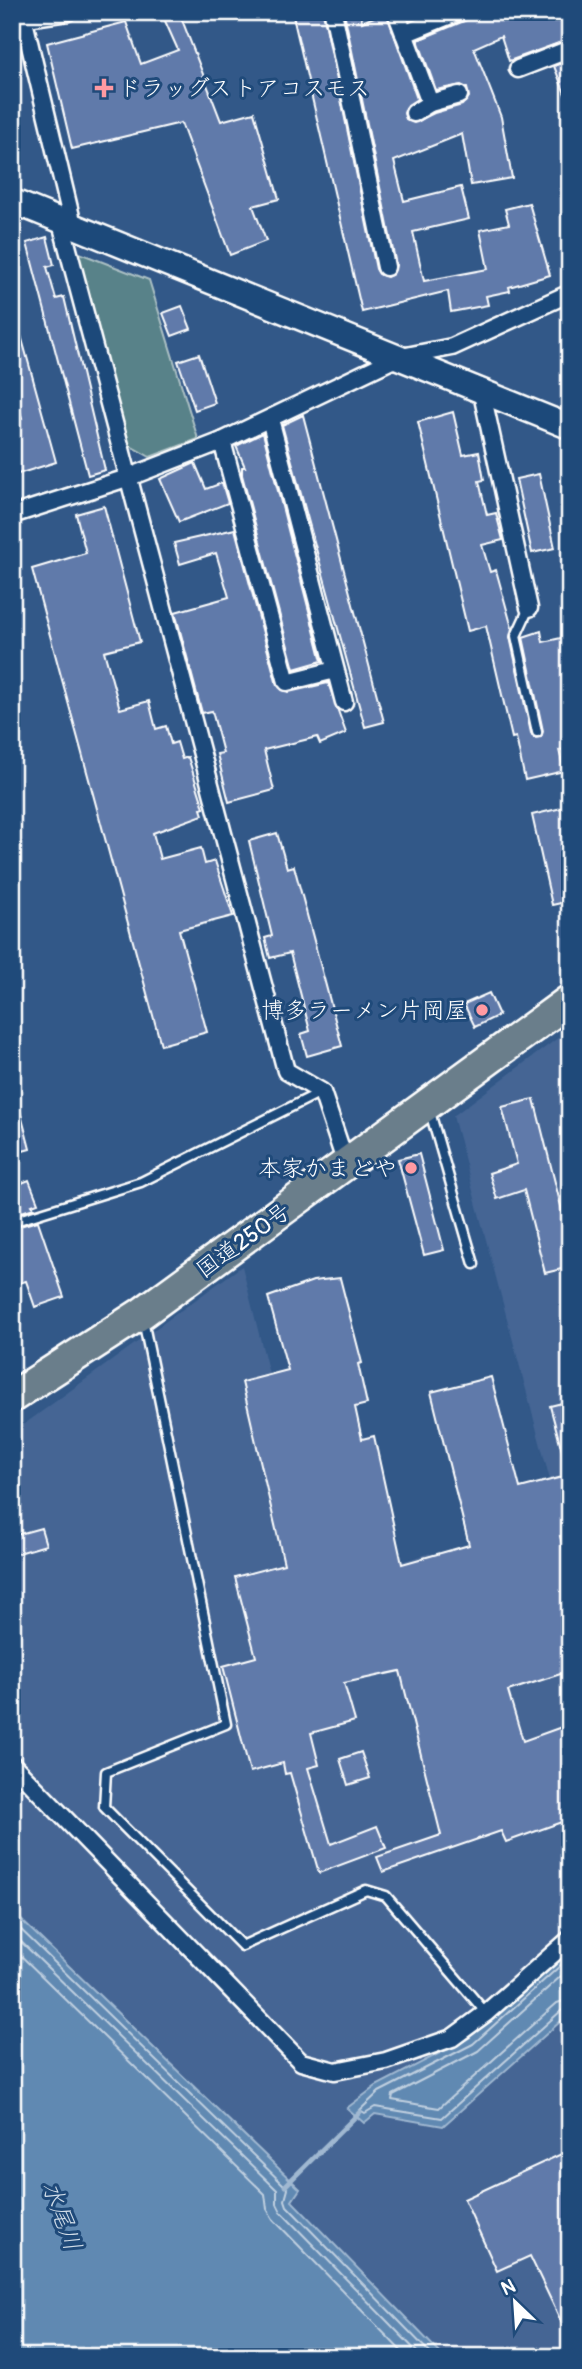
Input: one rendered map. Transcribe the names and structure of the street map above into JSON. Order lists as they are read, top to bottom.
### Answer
{
  "streets": {
    "highway": ["国道250号"]
  },
  "water": ["水尾川"],
  "places": {
    "health": ["ドラッグストアコスモス"],
    "other": ["博多ラーメン片岡屋", "本家かまどや"]
  },
  "north": "top left"
}
